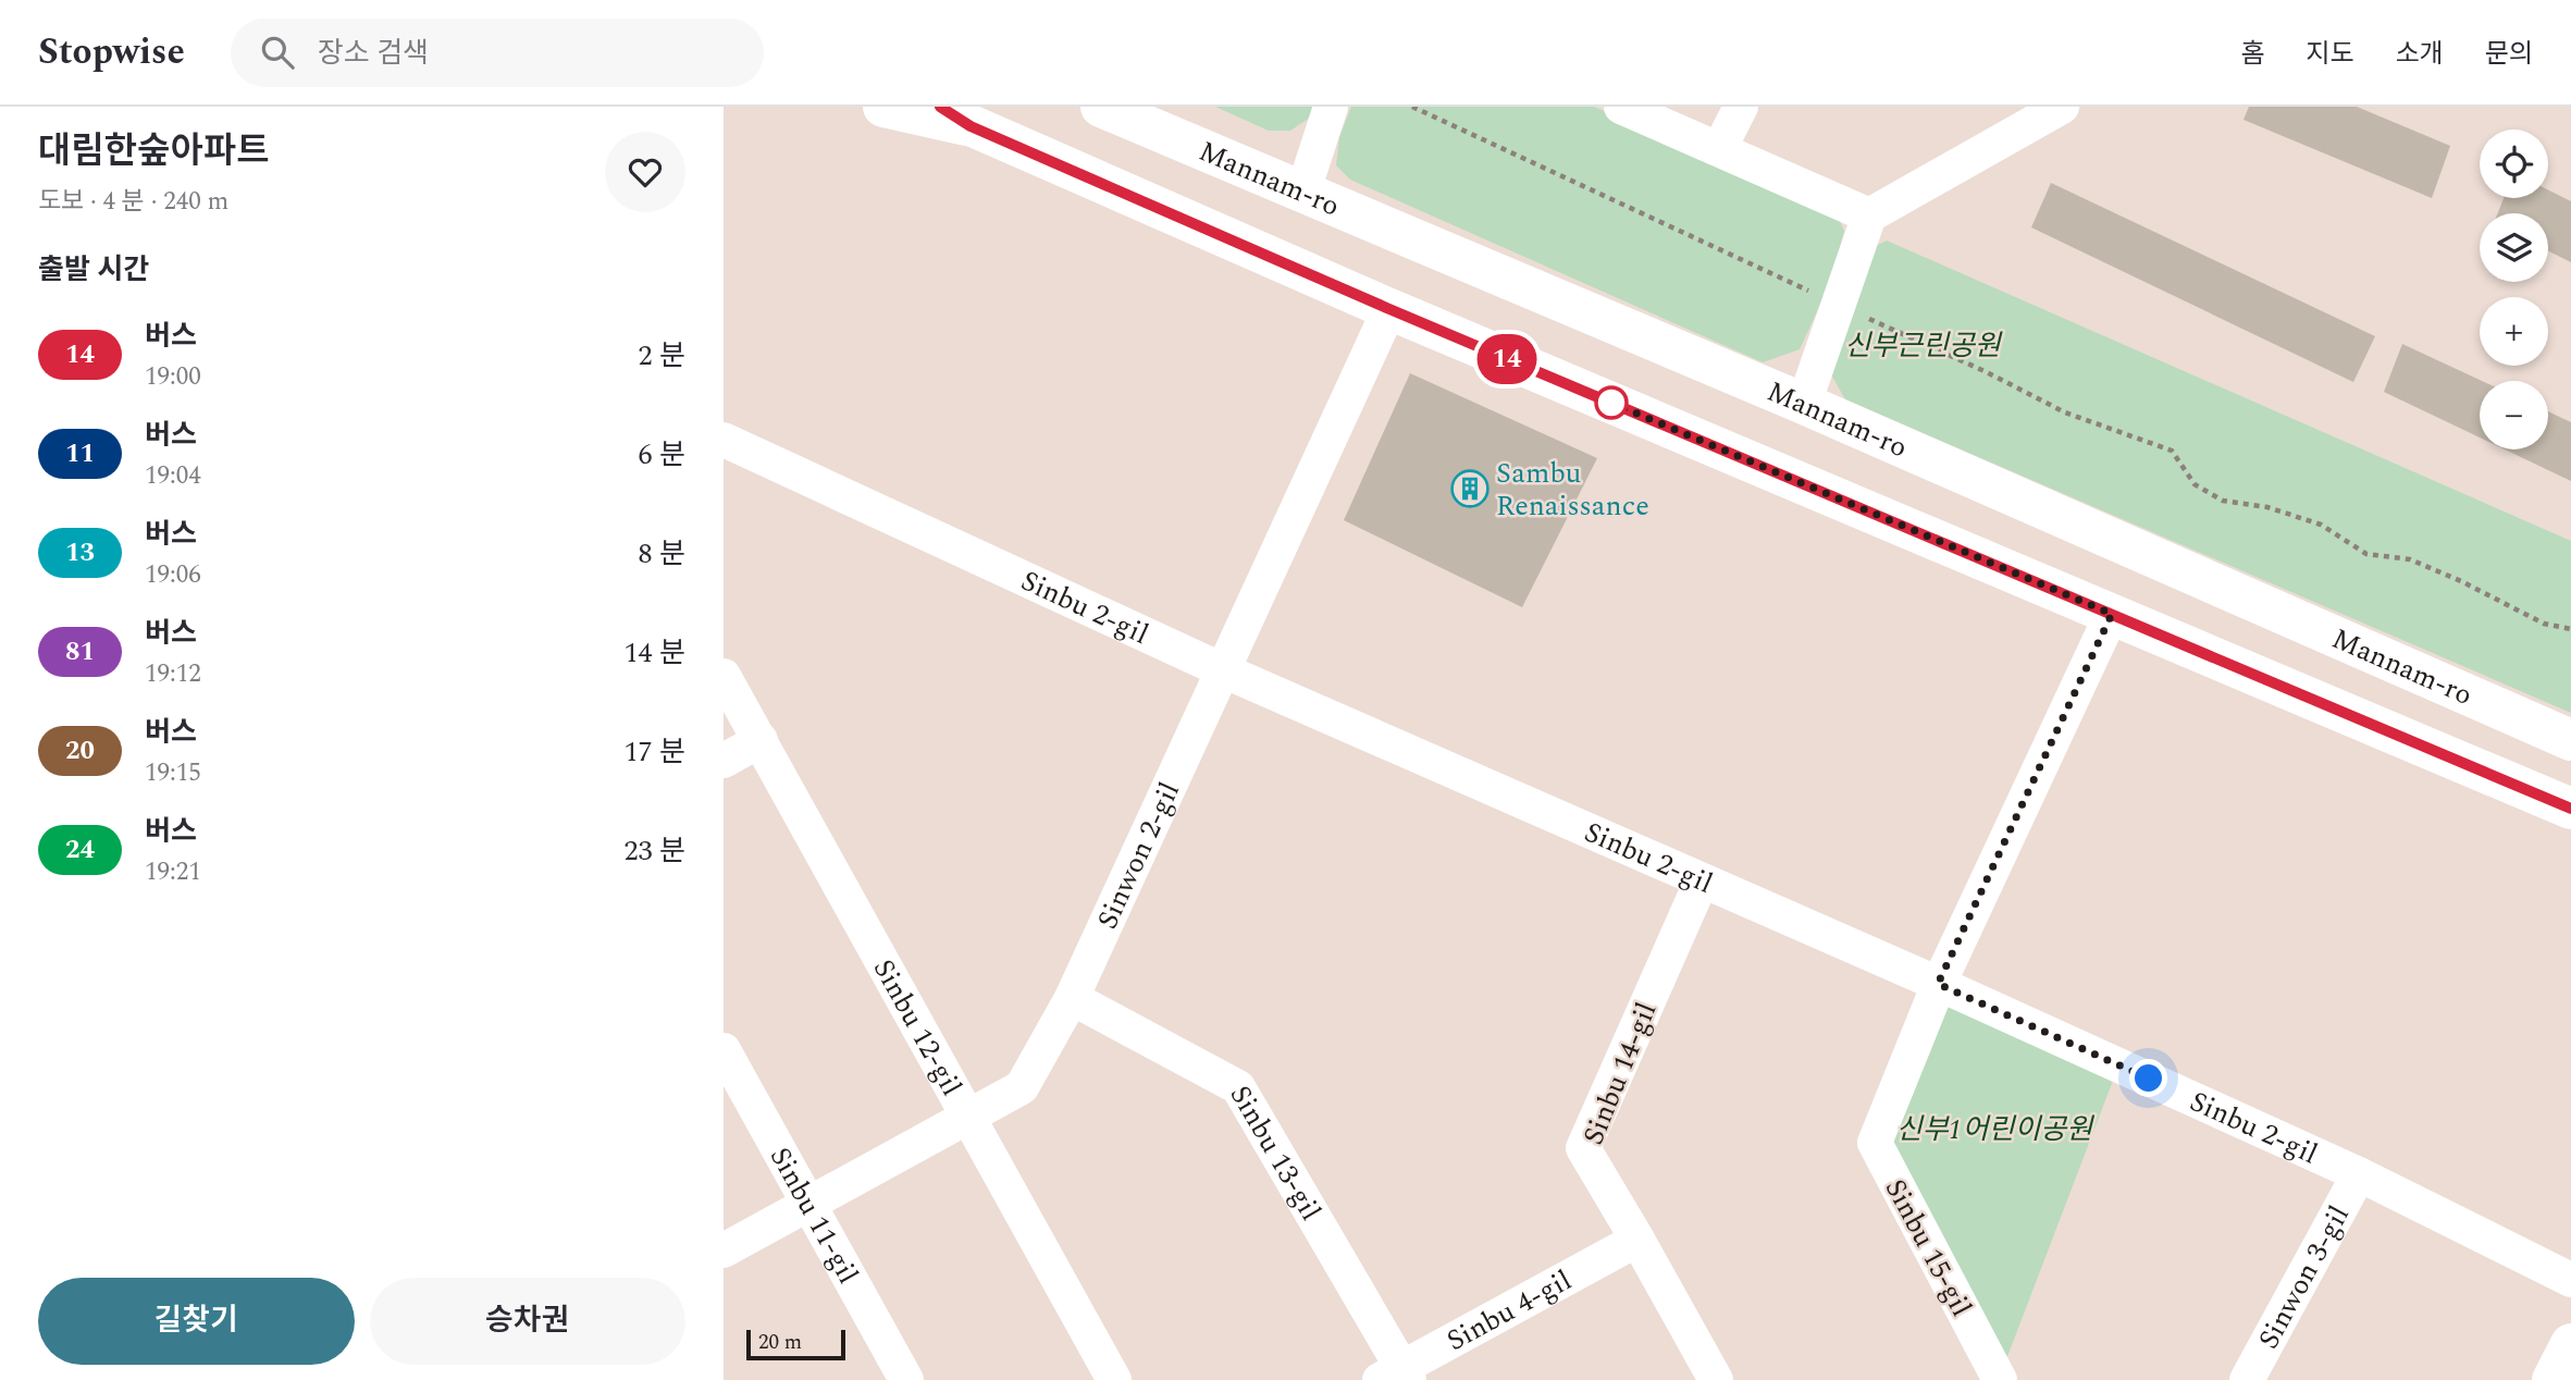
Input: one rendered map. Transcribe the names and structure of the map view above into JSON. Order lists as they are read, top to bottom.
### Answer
{
  "streets": {
    "main road": ["Mannam-ro"],
    "street": [
      "Sinbu 2-gil",
      "Sinwon 2-gil",
      "Sinbu 12-gil",
      "Sinbu 14-gil",
      "Sinbu 13-gil",
      "Sinbu 11-gil",
      "Sinbu 15-gil",
      "Sinwon 3-gil",
      "Sinbu 4-gil"
    ]
  },
  "crossings": [
    ["Sinbu 2-gil", "Sinwon 2-gil"],
    ["Sinbu 2-gil", "Sinbu 14-gil"],
    ["Sinbu 2-gil", "Sinbu 15-gil"],
    ["Sinbu 2-gil", "Sinwon 3-gil"],
    ["Sinwon 2-gil", "Sinbu 12-gil"],
    ["Sinwon 2-gil", "Sinbu 13-gil"],
    ["Sinwon 2-gil", "Sinbu 11-gil"],
    ["Sinbu 14-gil", "Sinbu 4-gil"],
    ["Sinbu 13-gil", "Sinbu 4-gil"]
  ],
  "parks": ["신부근린공원", "신부1어린이공원"],
  "places": {
    "building": ["Sambu Renaissance"]
  },
  "lines": ["bus line 14"],
  "scale_bar": "20 m",
  "page": {
    "header": "Stopwise",
    "search": "장소 검색",
    "nav": [
      "홈",
      "지도",
      "소개",
      "문의"
    ],
    "heading": [
      ["대림한숲아파트", "도보 · 4 분 · 240 m"],
      "출발 시간"
    ],
    "on_map": "14",
    "map_buttons": ["+", "−"],
    "list": [
      {
        "mark": "14",
        "name": "버스",
        "note": "19:00",
        "value": "2 분"
      },
      {
        "mark": "11",
        "name": "버스",
        "note": "19:04",
        "value": "6 분"
      },
      {
        "mark": "13",
        "name": "버스",
        "note": "19:06",
        "value": "8 분"
      },
      {
        "mark": "81",
        "name": "버스",
        "note": "19:12",
        "value": "14 분"
      },
      {
        "mark": "20",
        "name": "버스",
        "note": "19:15",
        "value": "17 분"
      },
      {
        "mark": "24",
        "name": "버스",
        "note": "19:21",
        "value": "23 분"
      }
    ],
    "buttons": ["길찾기", "승차권"],
    "scale": "20 m"
  }
}
